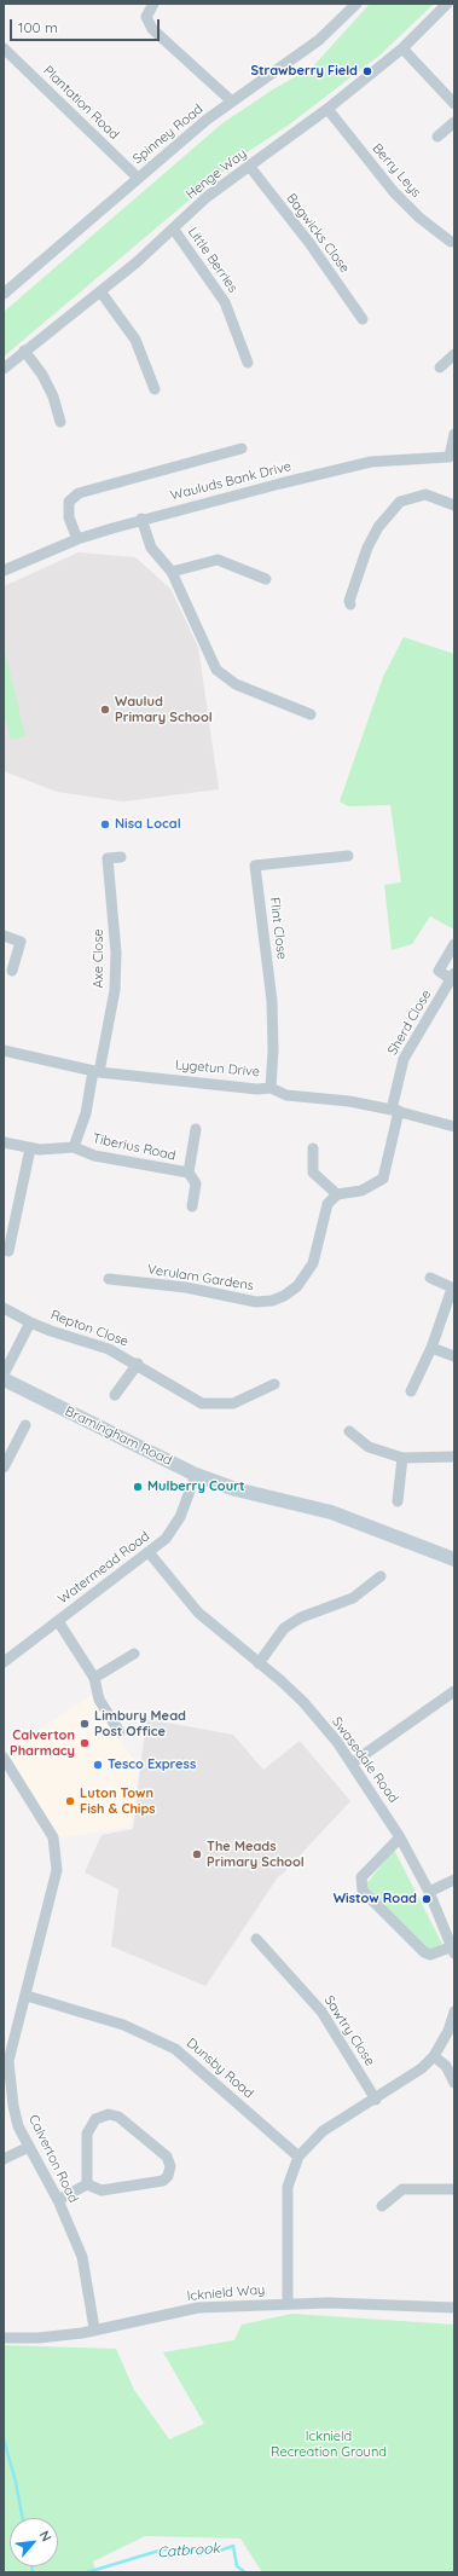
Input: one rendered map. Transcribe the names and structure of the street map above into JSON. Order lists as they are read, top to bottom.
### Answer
{
  "streets": {
    "street": [
      "Plantation Road",
      "Spinney Road",
      "Berry Leys",
      "Henge Way",
      "Bagwicks Close",
      "Little Berries",
      "Wauluds Bank Drive",
      "Flint Close",
      "Axe Close",
      "Sherd Close",
      "Lygetun Drive",
      "Tiberius Road",
      "Verulam Gardens",
      "Repton Close",
      "Bramingham Road",
      "Watermead Road",
      "Swasedale Road",
      "Sawtry Close",
      "Dunsby Road",
      "Calverton Road",
      "Icknield Way"
    ]
  },
  "crossings": [
    ["Plantation Road", "Spinney Road"],
    ["Berry Leys", "Henge Way"],
    ["Henge Way", "Bagwicks Close"],
    ["Henge Way", "Little Berries"],
    ["Flint Close", "Lygetun Drive"],
    ["Axe Close", "Lygetun Drive"],
    ["Sherd Close", "Lygetun Drive"],
    ["Bramingham Road", "Watermead Road"],
    ["Watermead Road", "Swasedale Road"],
    ["Dunsby Road", "Calverton Road"],
    ["Calverton Road", "Icknield Way"]
  ],
  "water": ["Catbrook"],
  "parks": ["Icknield Recreation Ground"],
  "places": [
    "Strawberry Field",
    "Waulud Primary School",
    "Nisa Local",
    "Mulberry Court",
    "Limbury Mead Post Office",
    "Calverton Pharmacy",
    "Tesco Express",
    "Luton Town Fish & Chips",
    "The Meads Primary School",
    "Wistow Road"
  ],
  "scale_bar": "100 m",
  "north": "top right"
}
